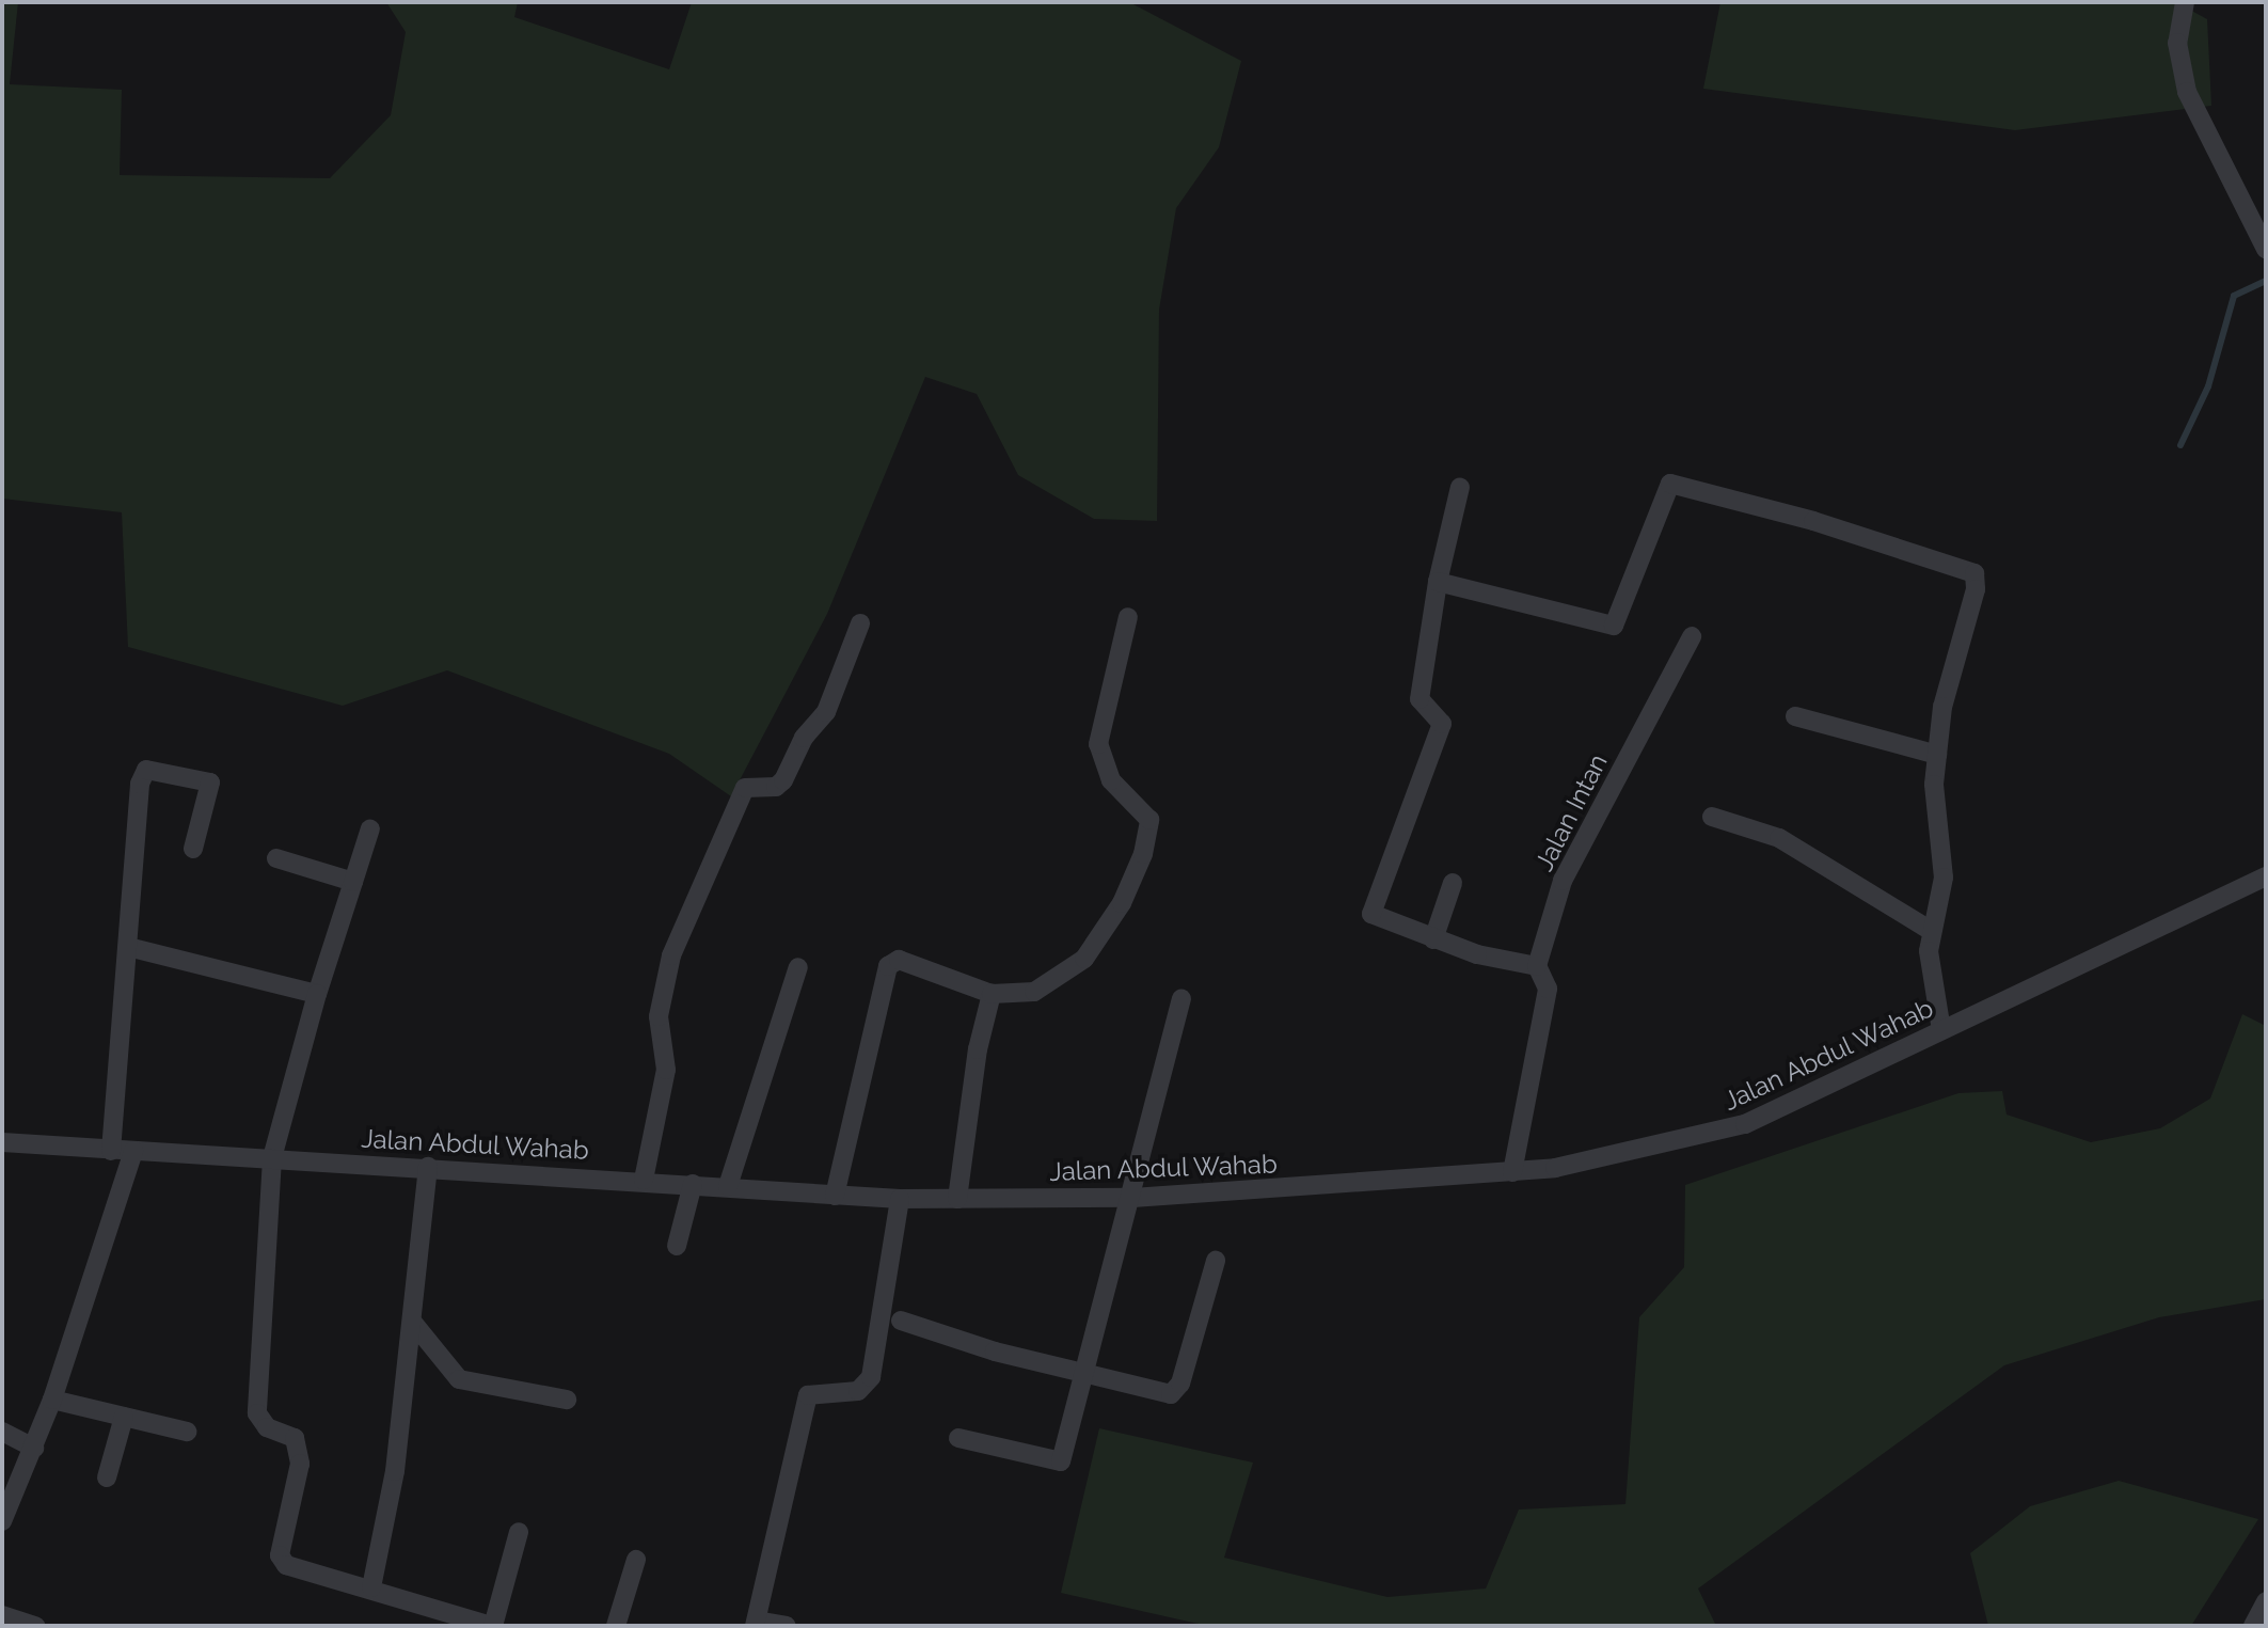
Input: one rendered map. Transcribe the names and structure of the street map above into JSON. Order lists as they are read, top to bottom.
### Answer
{
  "streets": {
    "street": ["Jalan Intan", "Jalan Abdul Wahab"]
  },
  "crossings": [
    ["Jalan Intan", "Jalan Abdul Wahab"]
  ]
}
